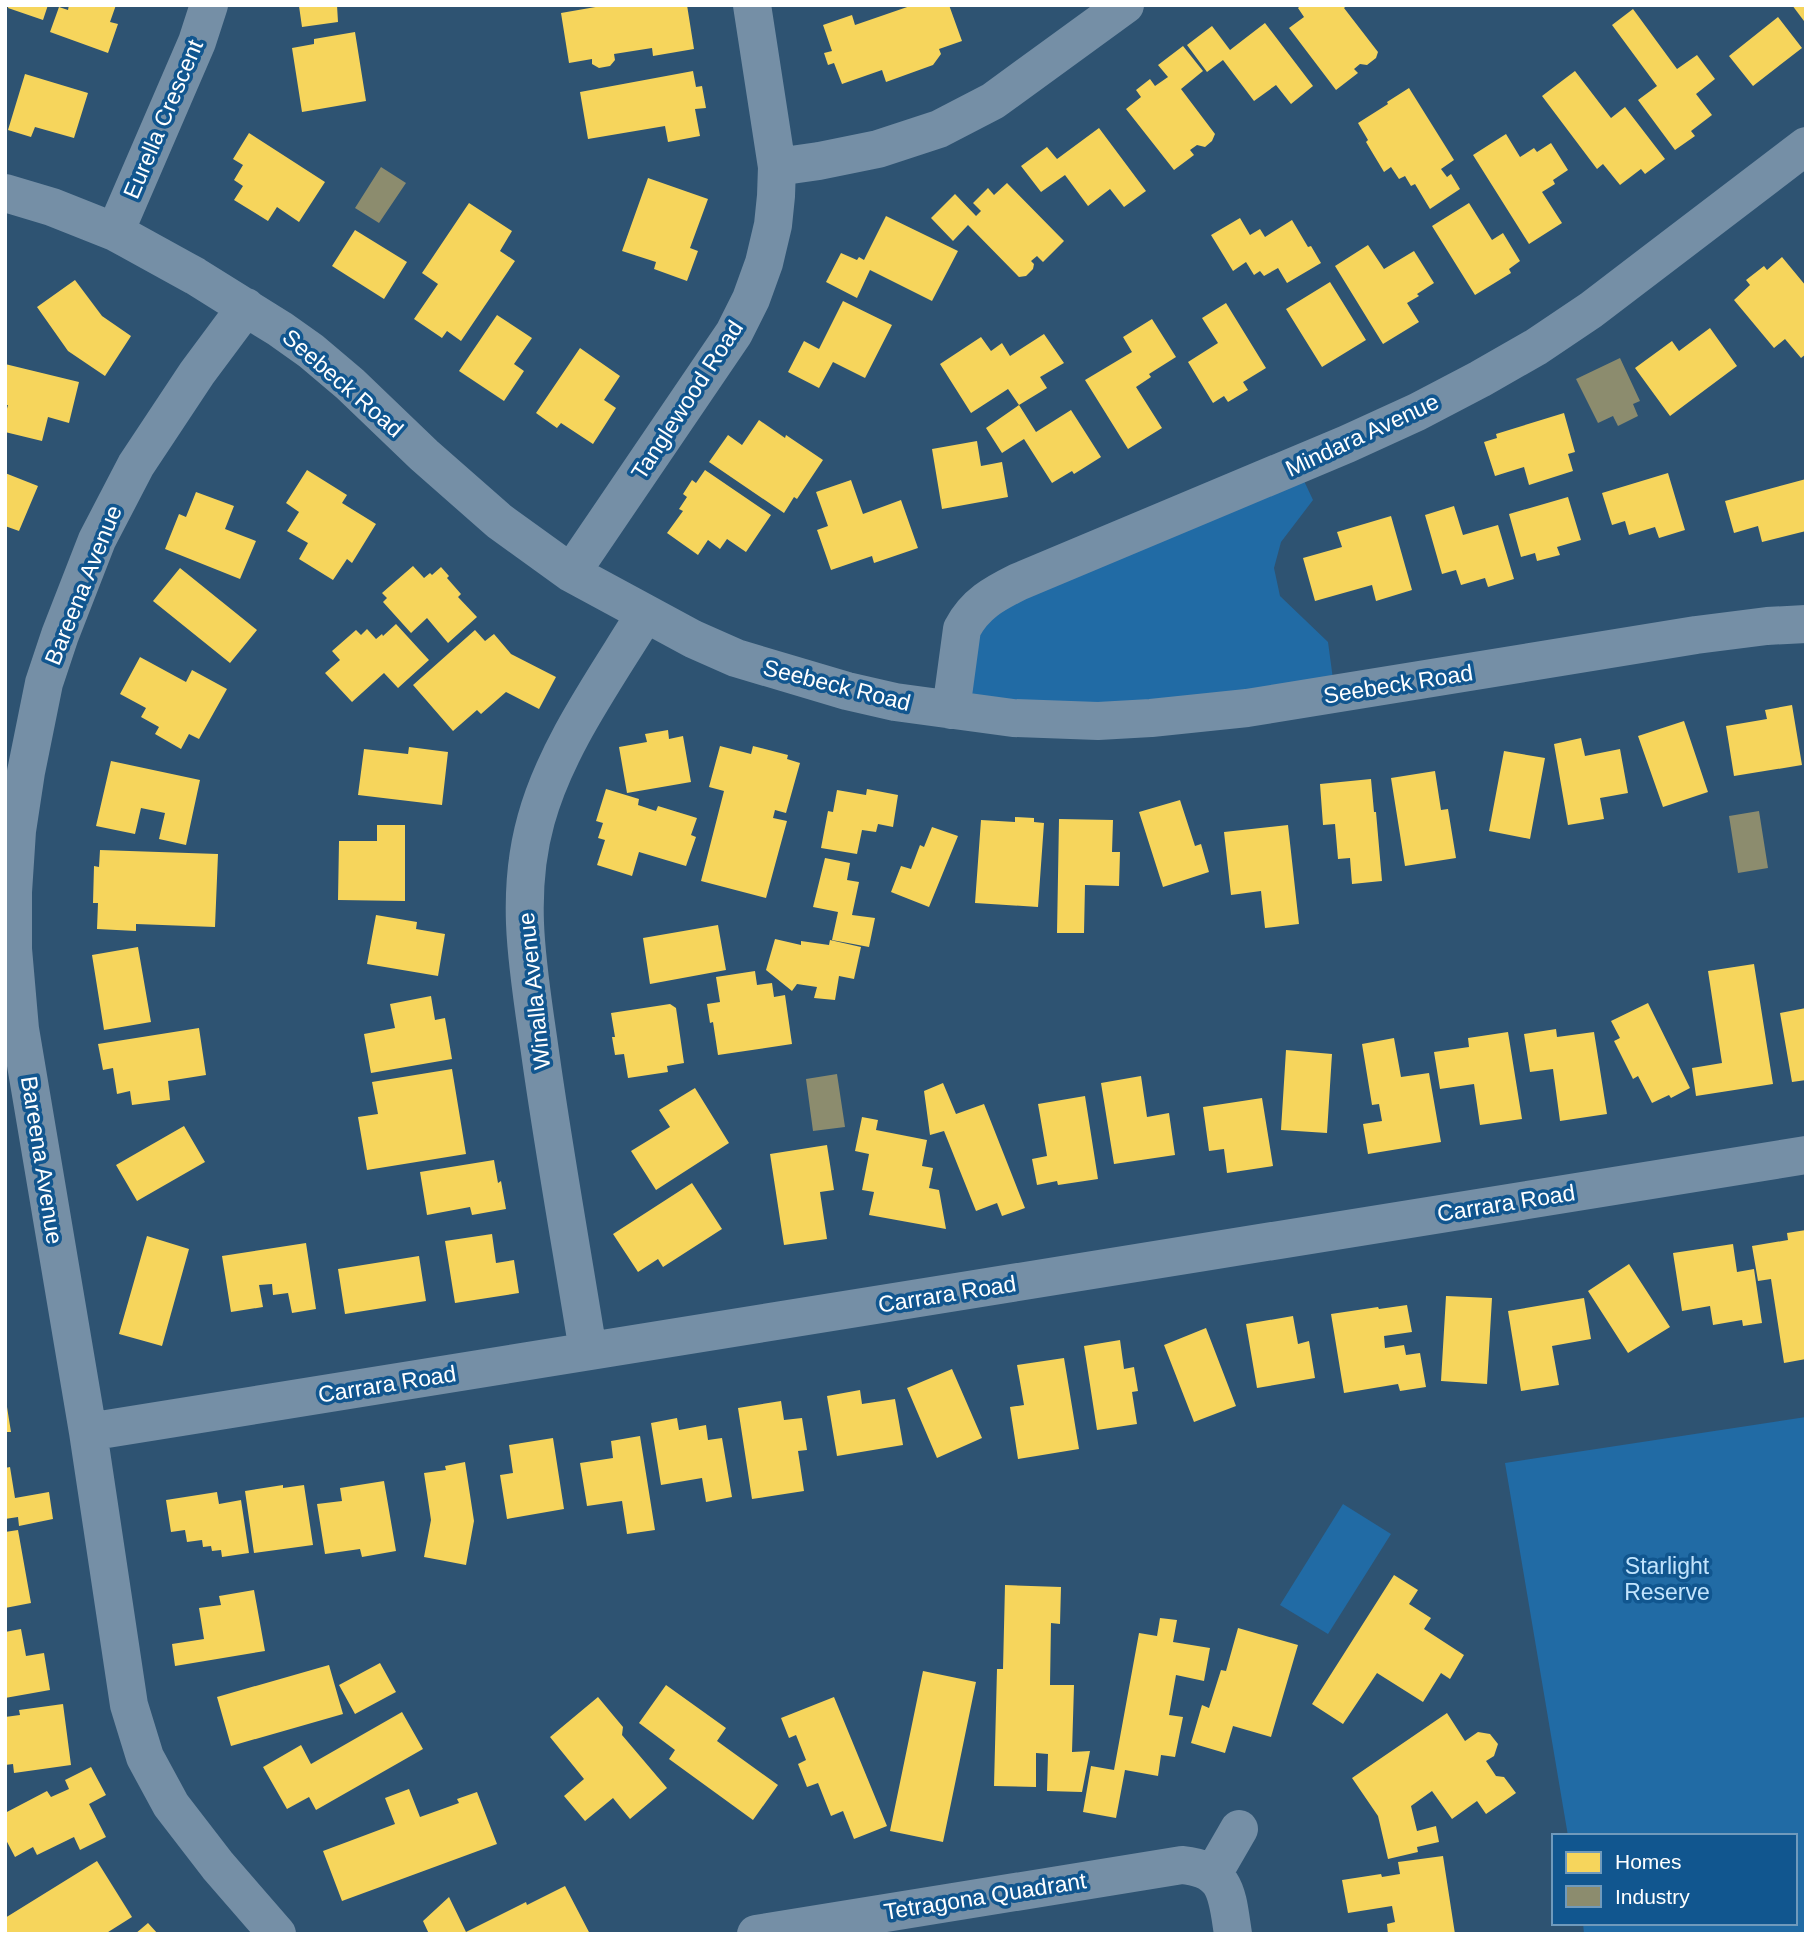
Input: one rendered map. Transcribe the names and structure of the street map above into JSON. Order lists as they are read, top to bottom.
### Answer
{
  "streets": {
    "street": [
      "Eurella Crescent",
      "Seebeck Road",
      "Tanglewood Road",
      "Mindara Avenue",
      "Bareena Avenue",
      "Winalla Avenue",
      "Carrara Road",
      "Tetragona Quadrant"
    ]
  },
  "crossings": [
    ["Eurella Crescent", "Seebeck Road"],
    ["Seebeck Road", "Tanglewood Road"],
    ["Seebeck Road", "Mindara Avenue"],
    ["Seebeck Road", "Bareena Avenue"],
    ["Seebeck Road", "Winalla Avenue"],
    ["Bareena Avenue", "Carrara Road"],
    ["Winalla Avenue", "Carrara Road"]
  ],
  "parks": ["Starlight Reserve"],
  "legend": ["Homes", "Industry"]
}
